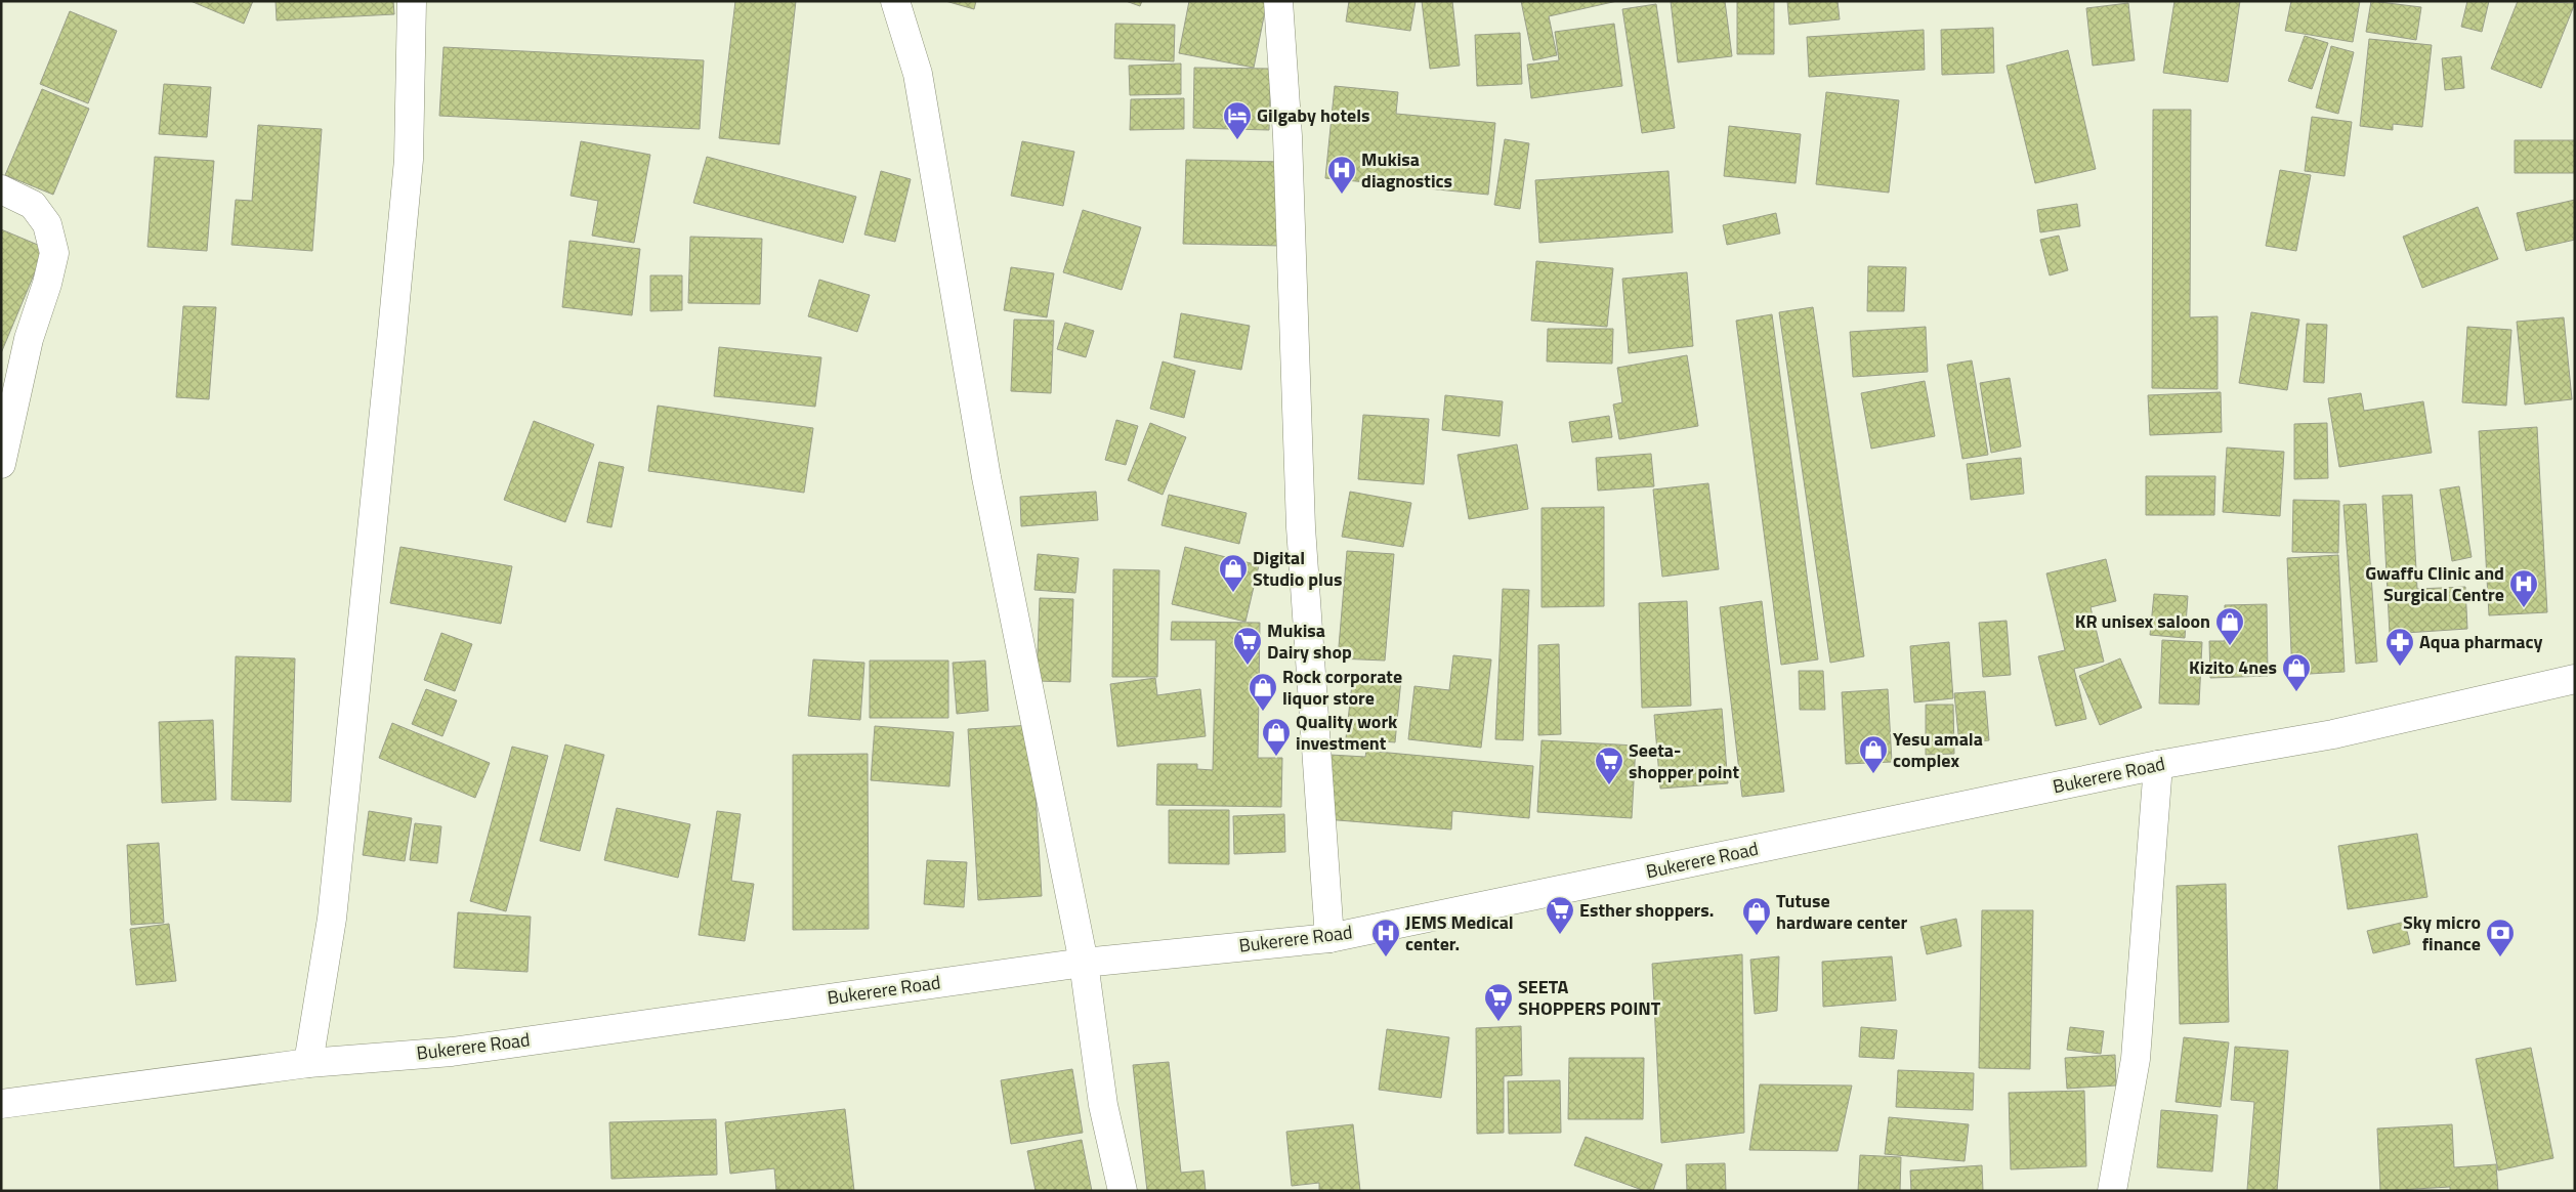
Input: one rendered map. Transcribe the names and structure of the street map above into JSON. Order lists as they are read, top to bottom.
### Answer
{
  "streets": {
    "street": ["Bukerere Road"]
  },
  "places": {
    "hotel": ["Gilgaby hotels"],
    "hospital": ["Mukisa diagnostics", "Gwaffu Clinic and Surgical Centre", "JEMS Medical center."],
    "shop": [
      "Digital Studio plus",
      "KR unisex saloon",
      "Kizito 4nes",
      "Rock corporate liquor store",
      "Quality work investment",
      "Yesu amala complex",
      "Tutuse hardware center"
    ],
    "supermarket": [
      "Mukisa Dairy shop",
      "Seeta- shopper point",
      "Esther shoppers.",
      "SEETA SHOPPERS POINT"
    ],
    "pharmacy": ["Aqua pharmacy"],
    "bank": ["Sky micro finance"]
  }
}
